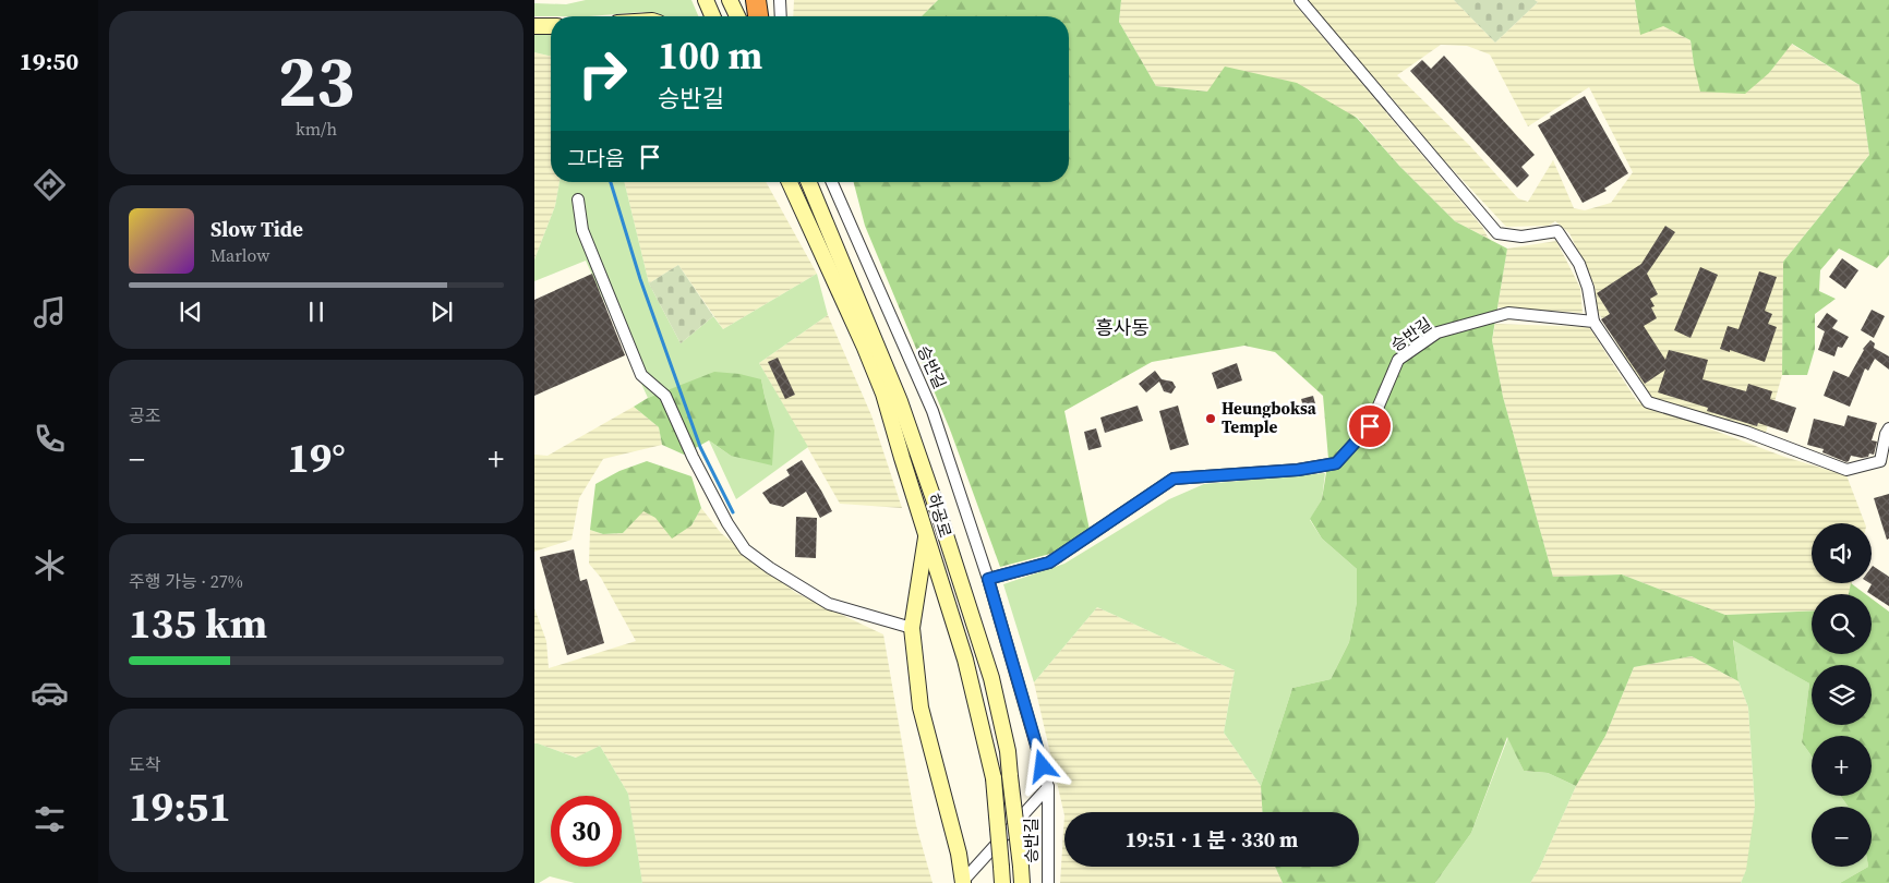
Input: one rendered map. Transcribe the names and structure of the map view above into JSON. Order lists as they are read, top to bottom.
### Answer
{
  "streets": {
    "street": ["승반길", "하공로"]
  },
  "districts": ["흥사동"],
  "places": ["Heungboksa Temple"],
  "page": {
    "tabs": "19:50",
    "tile": [
      ["23", "km/h"],
      "공조",
      ["주행 가능 · 27%", "135 km"],
      ["도착", "19:51"]
    ],
    "turn": ["100 m", "승반길"],
    "then": "그다음",
    "song": ["Slow Tide", "Marlow"],
    "heat": ["−", "19°", "+"],
    "map_buttons": ["+", "−"],
    "limit": "30",
    "trip": "19:51 · 1 분 · 330 m"
  }
}
